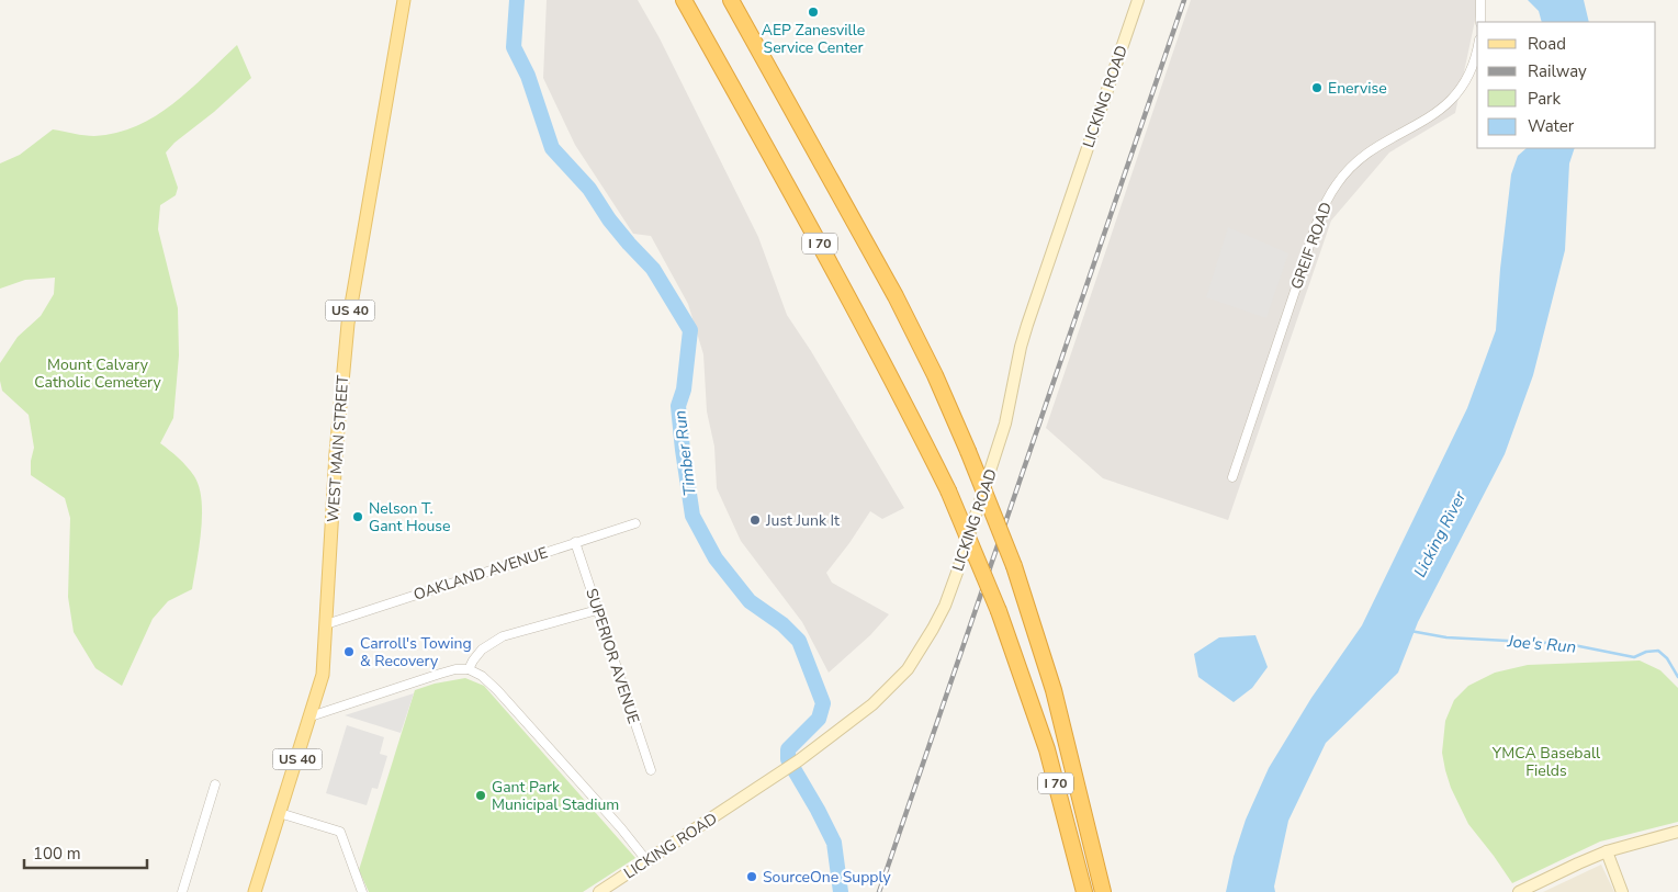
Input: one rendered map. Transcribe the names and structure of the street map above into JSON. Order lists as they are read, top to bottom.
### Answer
{
  "streets": {
    "highway": ["I 70"],
    "main road": ["US 40", "WEST MAIN STREET"],
    "street": [
      "LICKING ROAD",
      "GREIF ROAD",
      "OAKLAND AVENUE",
      "SUPERIOR AVENUE"
    ]
  },
  "crossings": [
    ["WEST MAIN STREET", "OAKLAND AVENUE"],
    ["OAKLAND AVENUE", "SUPERIOR AVENUE"]
  ],
  "water": ["Timber Run", "Licking River", "Joe's Run"],
  "parks": ["Mount Calvary Catholic Cemetery", "YMCA Baseball Fields"],
  "places": [
    "AEP Zanesville Service Center",
    "Enervise",
    "Nelson T. Gant House",
    "Just Junk It",
    "Carroll's Towing & Recovery",
    "Gant Park Municipal Stadium",
    "SourceOne Supply"
  ],
  "legend": [
    "Road",
    "Railway",
    "Park",
    "Water"
  ],
  "scale_bar": "100 m"
}
